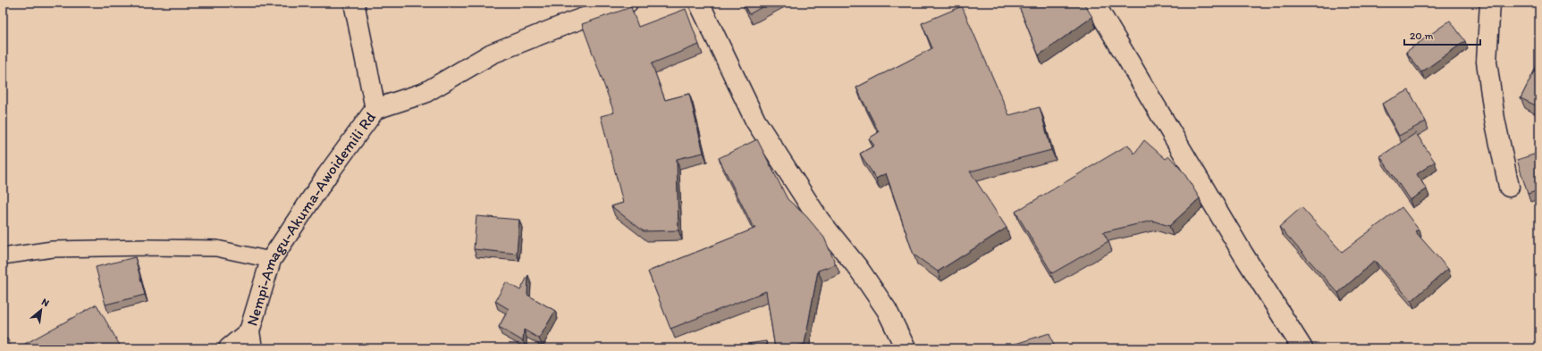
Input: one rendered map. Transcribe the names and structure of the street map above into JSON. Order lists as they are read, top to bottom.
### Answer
{
  "streets": {
    "street": ["Nempi-Amagu-Akuma-Awoidemili Rd"]
  },
  "scale_bar": "20 m",
  "north": "top right"
}
